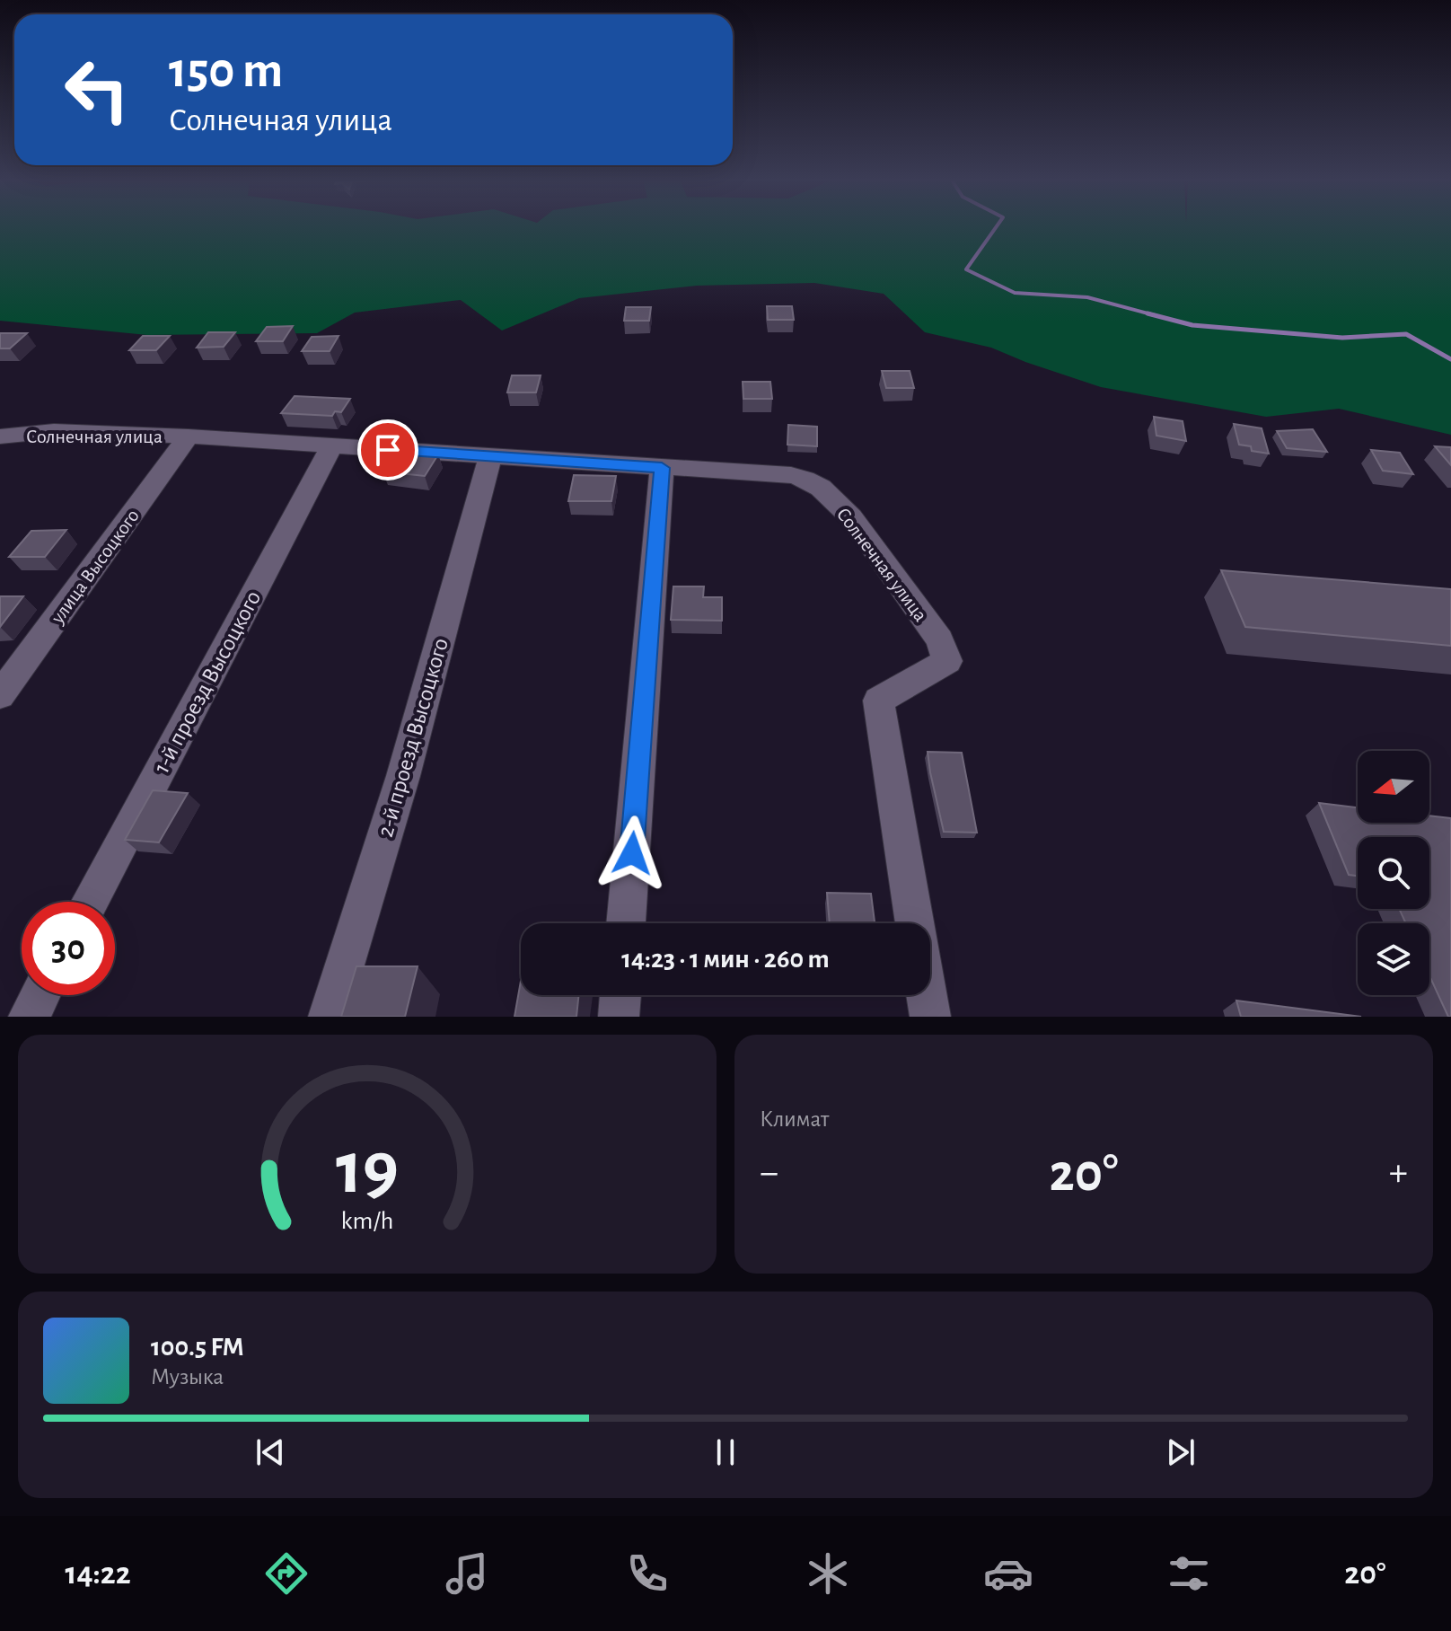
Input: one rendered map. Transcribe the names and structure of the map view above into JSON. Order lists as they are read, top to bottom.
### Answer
{
  "streets": {
    "street": [
      "Солнечная улица",
      "улица Высоцкого",
      "1-й проезд Высоцкого",
      "2-й проезд Высоцкого"
    ]
  },
  "crossings": [
    ["Солнечная улица", "улица Высоцкого"],
    ["Солнечная улица", "1-й проезд Высоцкого"],
    ["Солнечная улица", "2-й проезд Высоцкого"]
  ],
  "north": "left",
  "page": {
    "turn": ["150 m", "Солнечная улица"],
    "limit": "30",
    "trip": "14:23 · 1 мин · 260 m",
    "tile": "Климат",
    "heat": ["−", "20°", "+"],
    "song": ["100.5 FM", "Музыка"],
    "tabs": ["14:22", "20°"],
    "gauge": ["19", "km/h"]
  }
}
